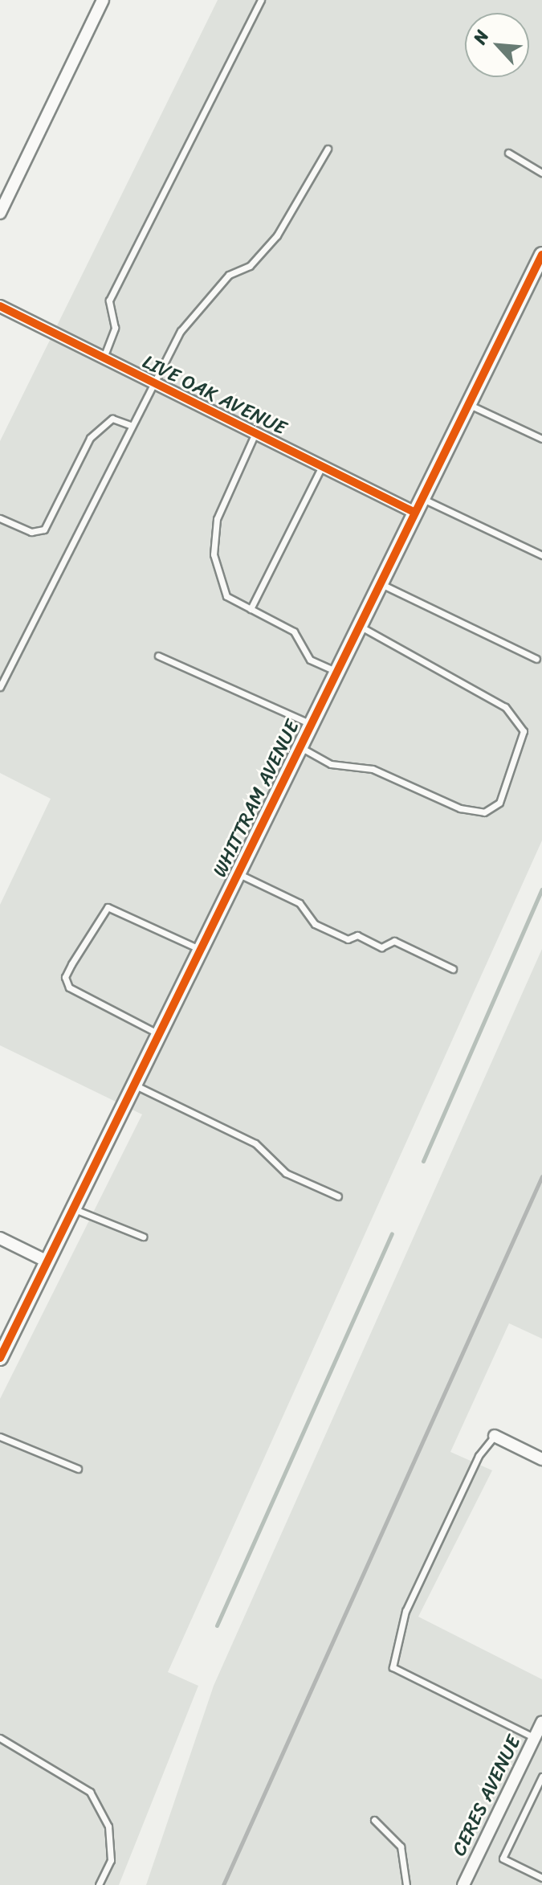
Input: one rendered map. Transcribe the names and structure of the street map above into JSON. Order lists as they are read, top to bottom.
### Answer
{
  "streets": {
    "street": ["LIVE OAK AVENUE", "WHITTRAM AVENUE", "CERES AVENUE"]
  },
  "crossings": [
    ["LIVE OAK AVENUE", "WHITTRAM AVENUE"]
  ],
  "north": "top left"
}
